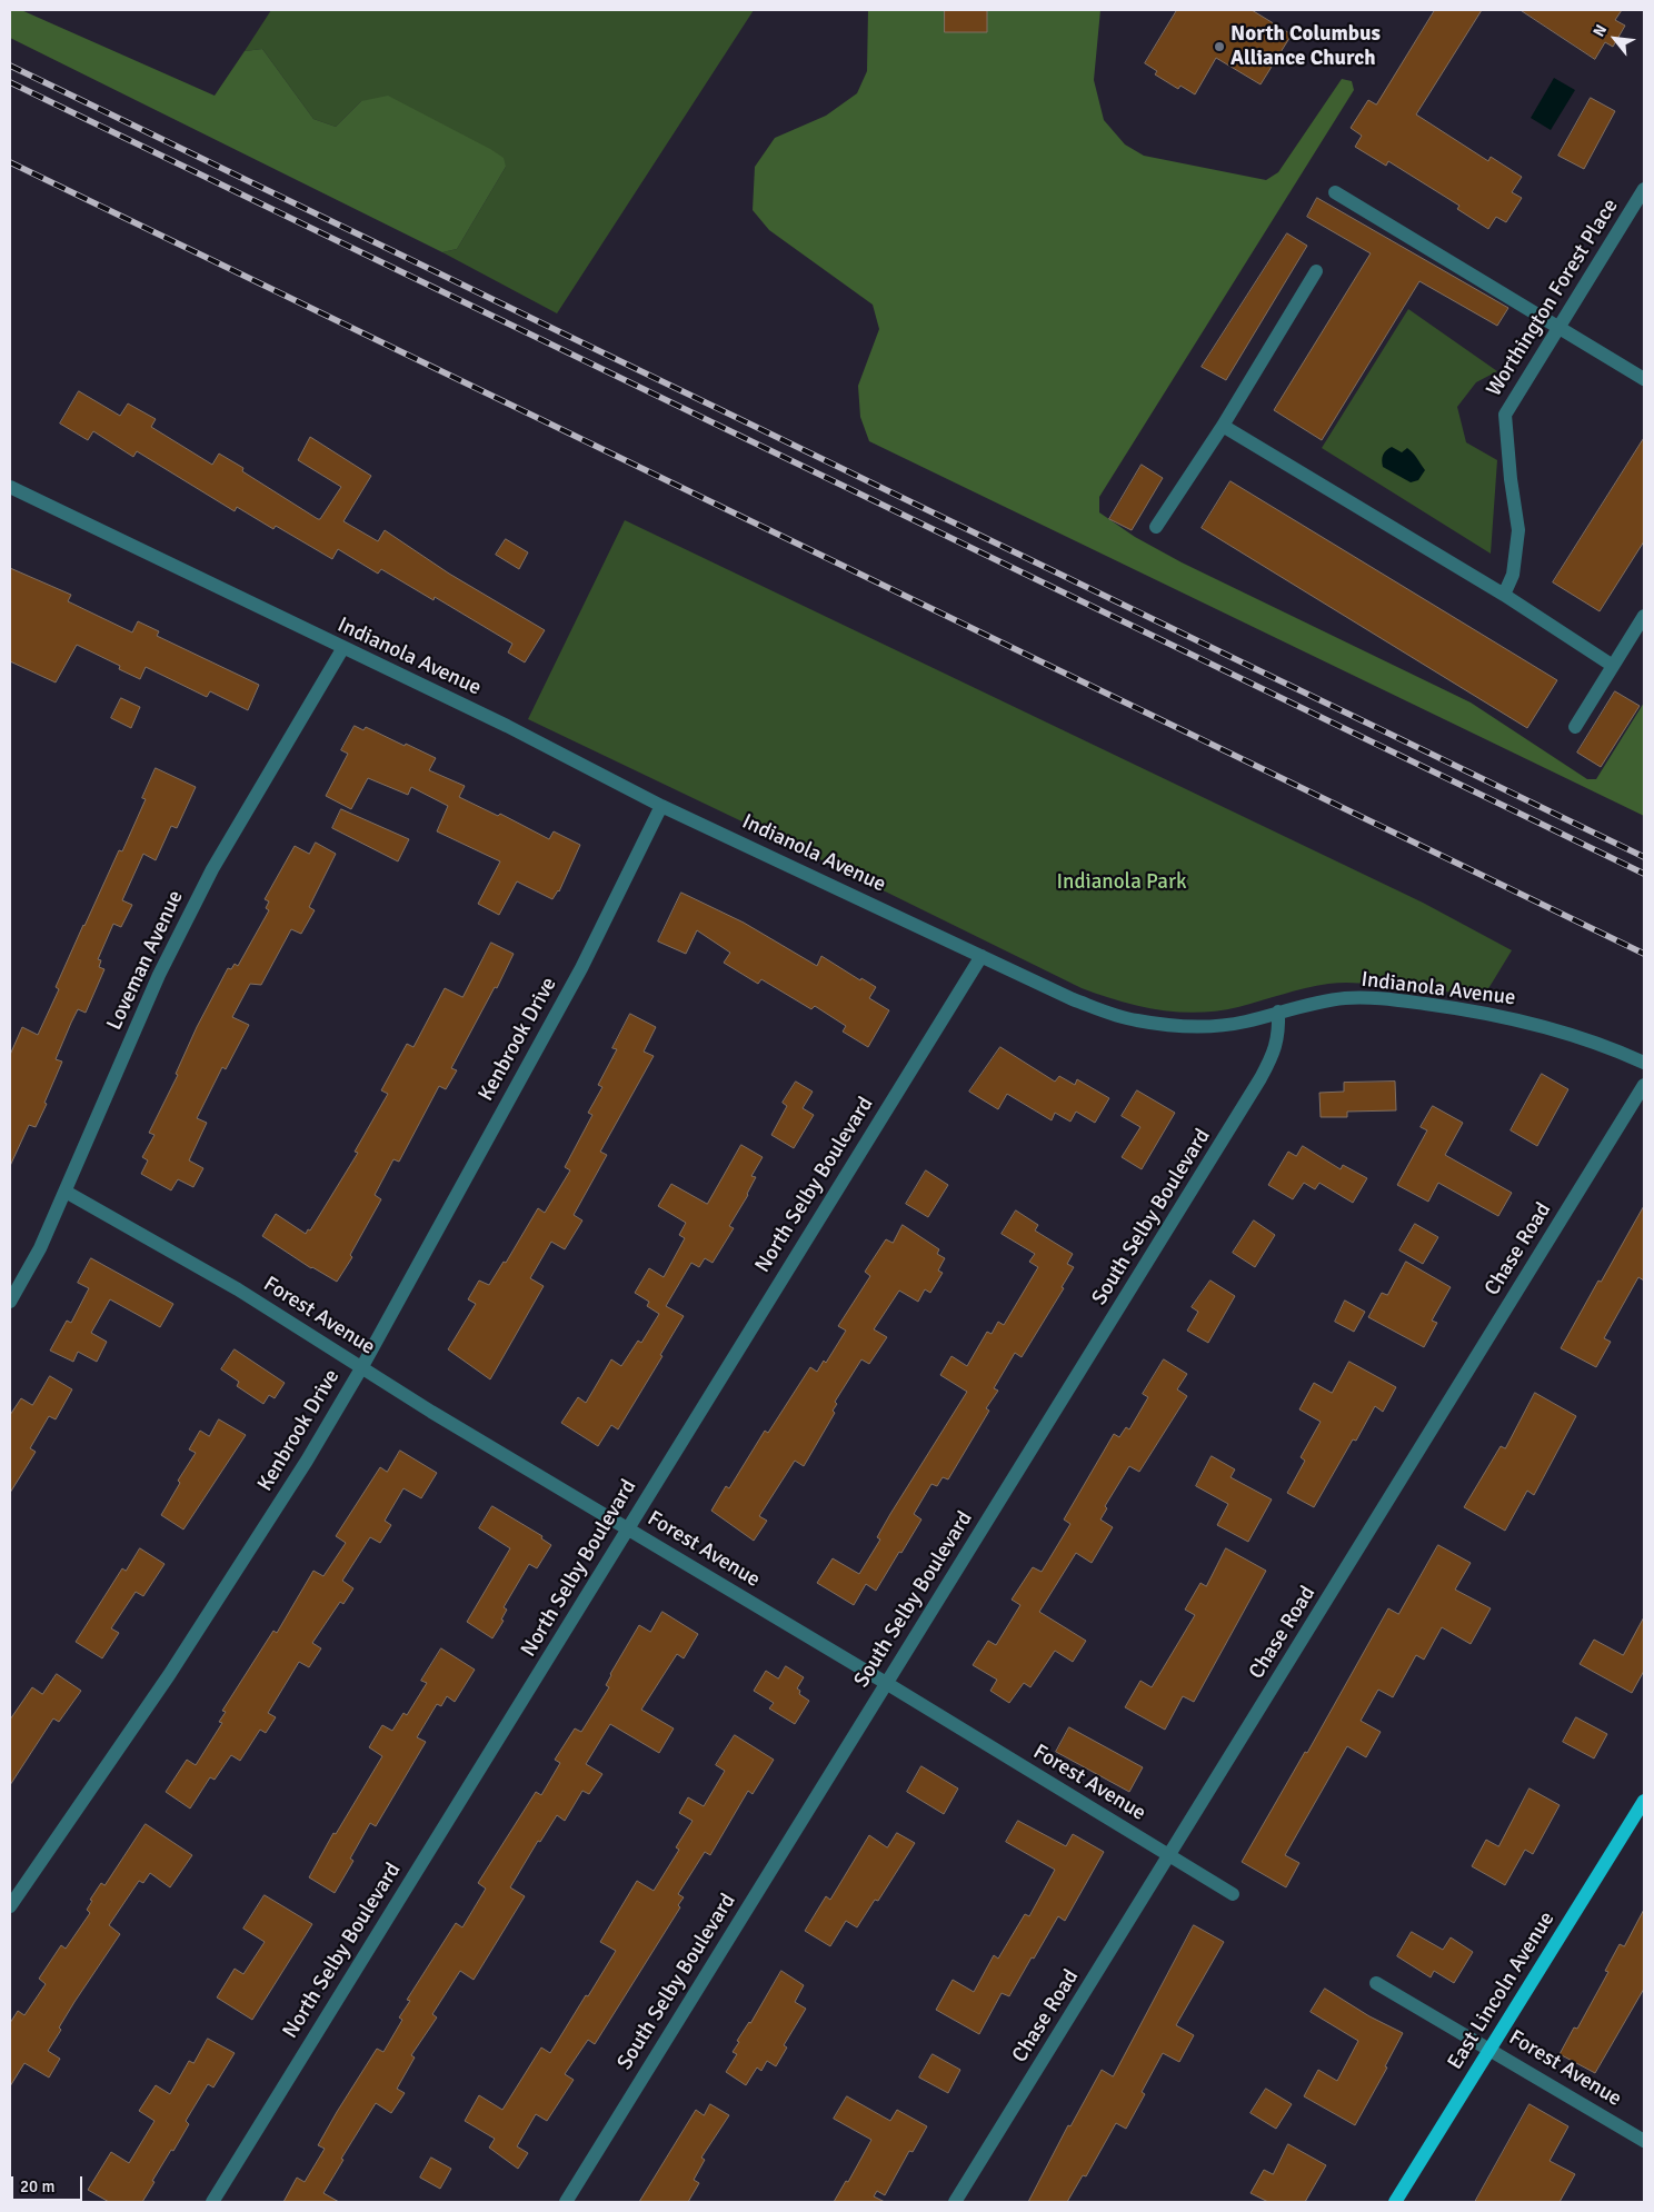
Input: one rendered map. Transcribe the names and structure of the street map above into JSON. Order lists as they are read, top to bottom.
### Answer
{
  "streets": {
    "main road": ["East Lincoln Avenue"],
    "street": [
      "Worthington Forest Place",
      "Indianola Avenue",
      "Loveman Avenue",
      "Kenbrook Drive",
      "North Selby Boulevard",
      "South Selby Boulevard",
      "Chase Road",
      "Forest Avenue"
    ]
  },
  "crossings": [
    ["Indianola Avenue", "Loveman Avenue"],
    ["Indianola Avenue", "Kenbrook Drive"],
    ["Indianola Avenue", "North Selby Boulevard"],
    ["Indianola Avenue", "South Selby Boulevard"],
    ["Loveman Avenue", "Forest Avenue"],
    ["Kenbrook Drive", "Forest Avenue"],
    ["North Selby Boulevard", "Forest Avenue"],
    ["South Selby Boulevard", "Forest Avenue"],
    ["Chase Road", "Forest Avenue"],
    ["Forest Avenue", "East Lincoln Avenue"]
  ],
  "parks": ["Indianola Park"],
  "places": ["North Columbus Alliance Church"],
  "scale_bar": "20 m",
  "north": "top left"
}
